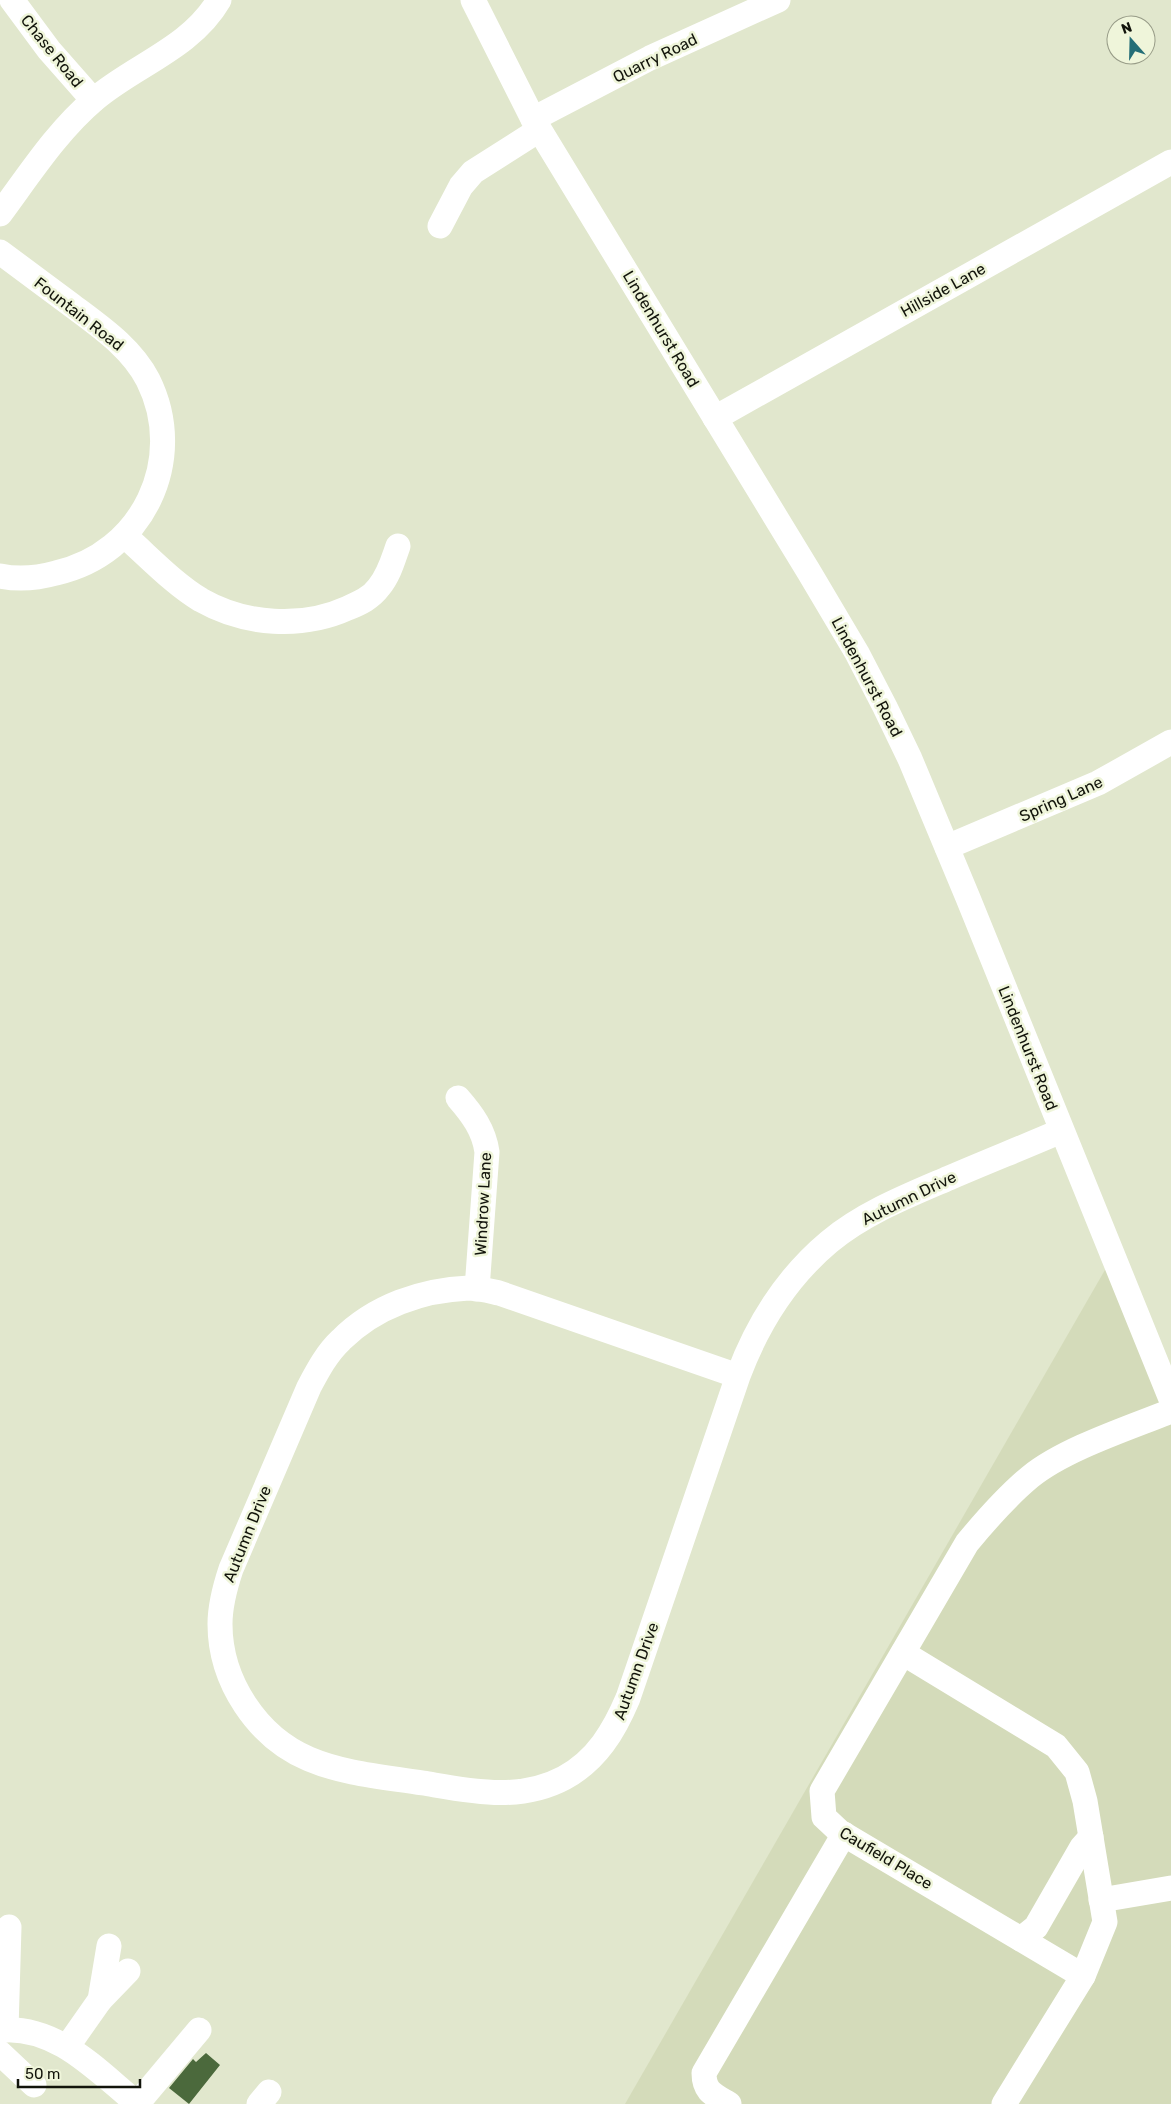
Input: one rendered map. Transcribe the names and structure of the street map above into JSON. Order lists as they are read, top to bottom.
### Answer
{
  "streets": {
    "street": [
      "Chase Road",
      "Quarry Road",
      "Hillside Lane",
      "Fountain Road",
      "Lindenhurst Road",
      "Spring Lane",
      "Autumn Drive",
      "Windrow Lane",
      "Caufield Place"
    ]
  },
  "crossings": [
    ["Quarry Road", "Lindenhurst Road"],
    ["Hillside Lane", "Lindenhurst Road"],
    ["Lindenhurst Road", "Spring Lane"],
    ["Lindenhurst Road", "Autumn Drive"],
    ["Autumn Drive", "Windrow Lane"]
  ],
  "scale_bar": "50 m",
  "north": "top"
}
